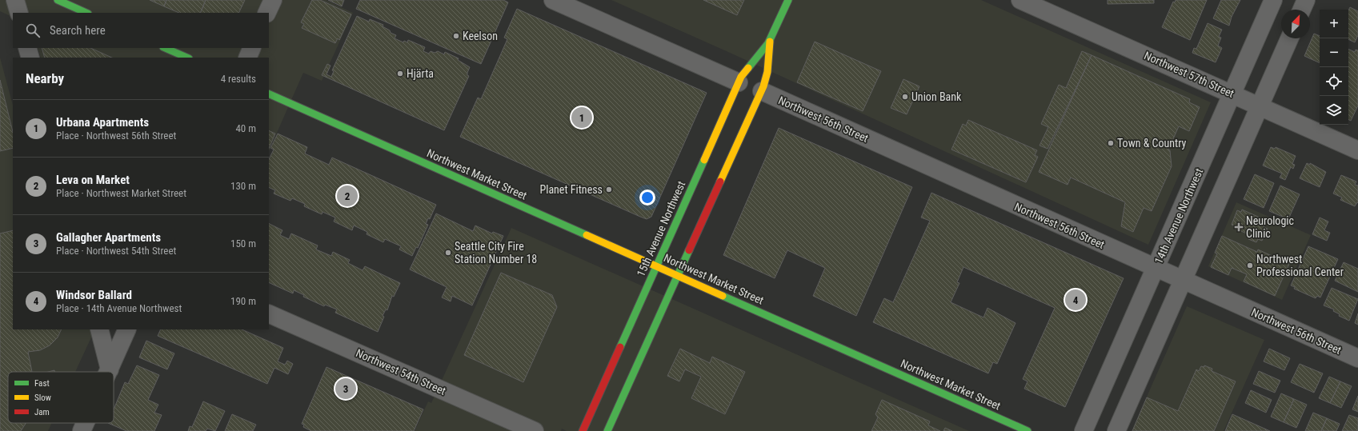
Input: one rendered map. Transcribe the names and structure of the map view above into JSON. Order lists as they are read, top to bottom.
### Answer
{
  "streets": {
    "main road": ["Northwest Market Street", "15th Avenue Northwest"],
    "street": [
      "Northwest 57th Street",
      "Northwest 56th Street",
      "14th Avenue Northwest",
      "Northwest 54th Street"
    ]
  },
  "crossings": [
    ["Northwest 57th Street", "14th Avenue Northwest"],
    ["Northwest 56th Street", "14th Avenue Northwest"],
    ["Northwest 56th Street", "15th Avenue Northwest"],
    ["Northwest Market Street", "15th Avenue Northwest"]
  ],
  "places": {
    "other": [
      "Keelson",
      "Hjärta",
      "Union Bank",
      "Town & Country",
      "Planet Fitness",
      "Seattle City Fire Station Number 18",
      "Northwest Professional Center"
    ],
    "health": ["Neurologic Clinic"]
  },
  "legend": ["Fast", "Slow", "Jam"],
  "north": "top right",
  "page": {
    "map_buttons": ["+", "−"],
    "search": "Search here",
    "heading": ["Nearby", "4 results"],
    "list": [
      {
        "mark": "1",
        "name": "Urbana Apartments",
        "note": "Place · Northwest 56th Street",
        "value": "40 m"
      },
      {
        "mark": "2",
        "name": "Leva on Market",
        "note": "Place · Northwest Market Street",
        "value": "130 m"
      },
      {
        "mark": "3",
        "name": "Gallagher Apartments",
        "note": "Place · Northwest 54th Street",
        "value": "150 m"
      },
      {
        "mark": "4",
        "name": "Windsor Ballard",
        "note": "Place · 14th Avenue Northwest",
        "value": "190 m"
      }
    ],
    "pins": [
      "1",
      "2",
      "4",
      "3"
    ]
  }
}
